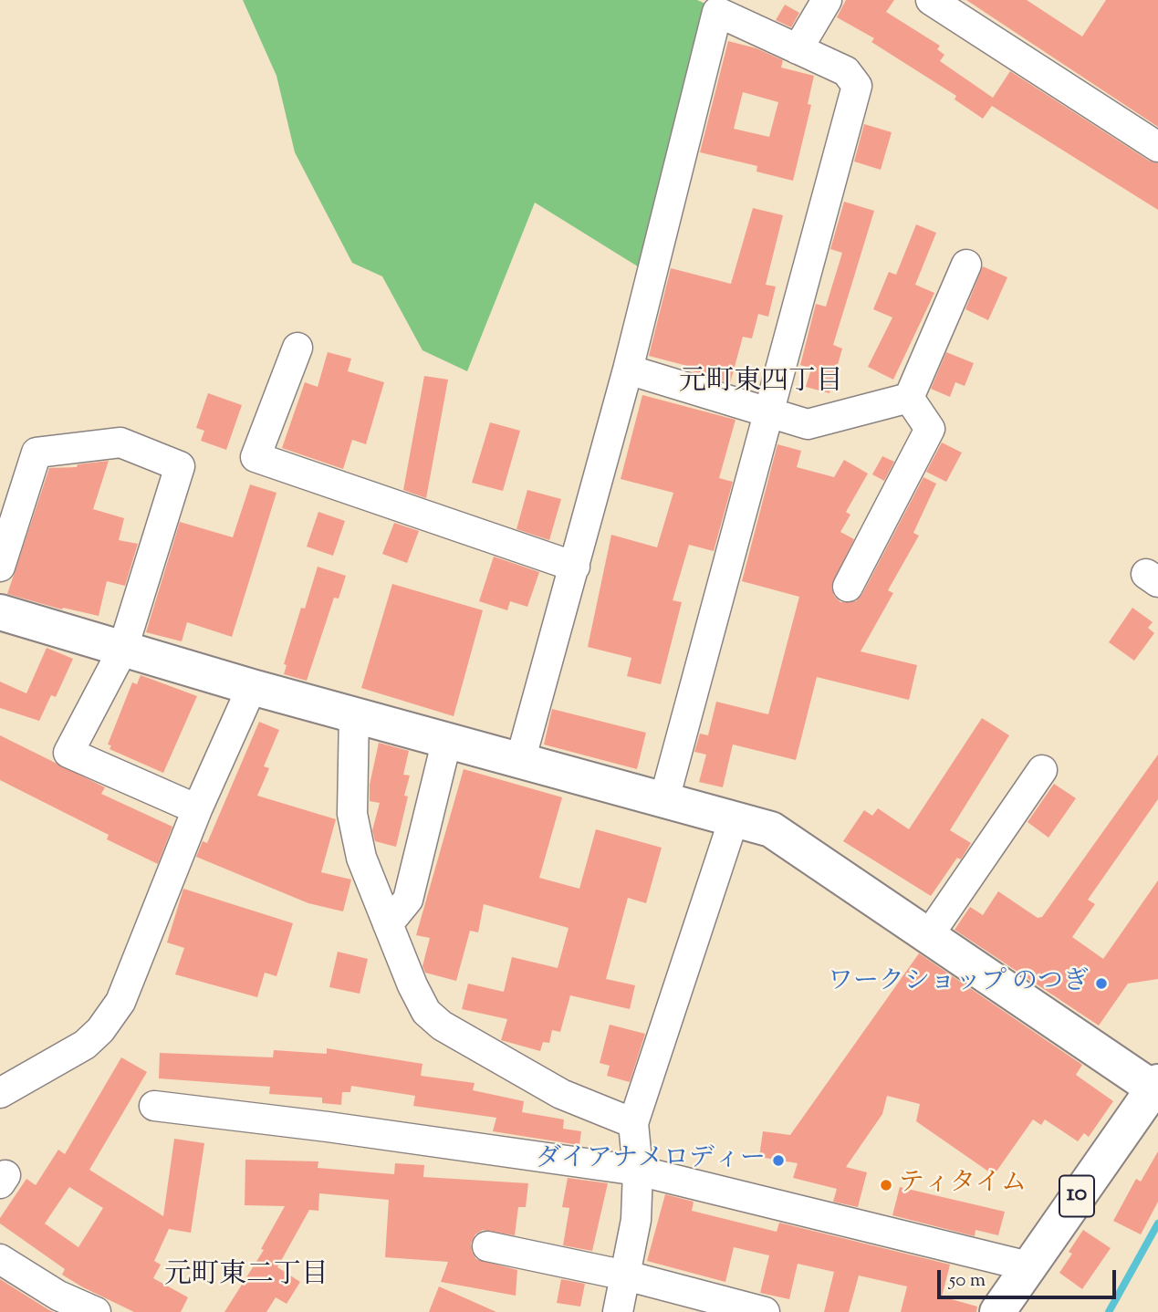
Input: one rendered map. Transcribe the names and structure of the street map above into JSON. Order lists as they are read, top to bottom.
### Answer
{
  "streets": {
    "street": ["10"]
  },
  "districts": ["元町東四丁目", "元町東二丁目"],
  "places": ["ワークショップ のつぎ", "ダイアナメロディー", "ティタイム"],
  "scale_bar": "50 m"
}
